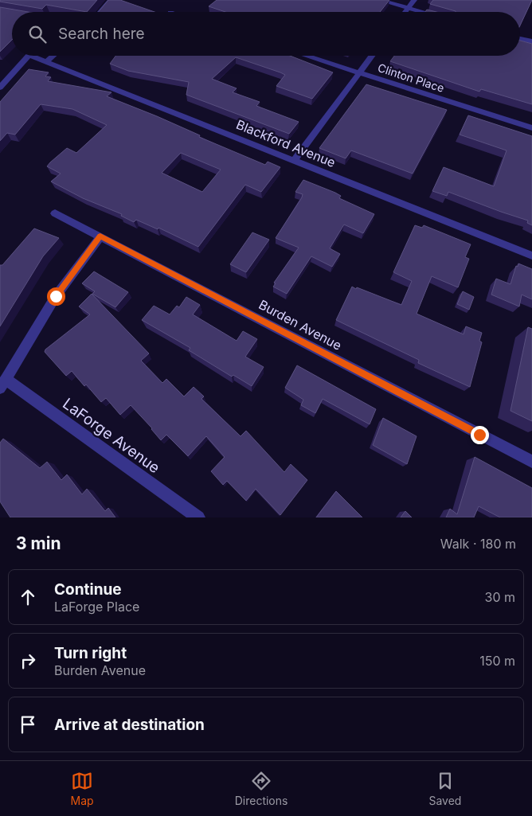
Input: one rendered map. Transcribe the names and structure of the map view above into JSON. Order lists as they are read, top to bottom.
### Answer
{
  "streets": {
    "street": [
      "Clinton Place",
      "Blackford Avenue",
      "Burden Avenue",
      "LaForge Avenue"
    ]
  },
  "page": {
    "search": "Search here",
    "heading": ["3 min", "Walk · 180 m"],
    "list": [
      ["Continue", "LaForge Place", "30 m"],
      ["Turn right", "Burden Avenue", "150 m"],
      "Arrive at destination"
    ],
    "nav": ["Map", "Directions", "Saved"]
  }
}
